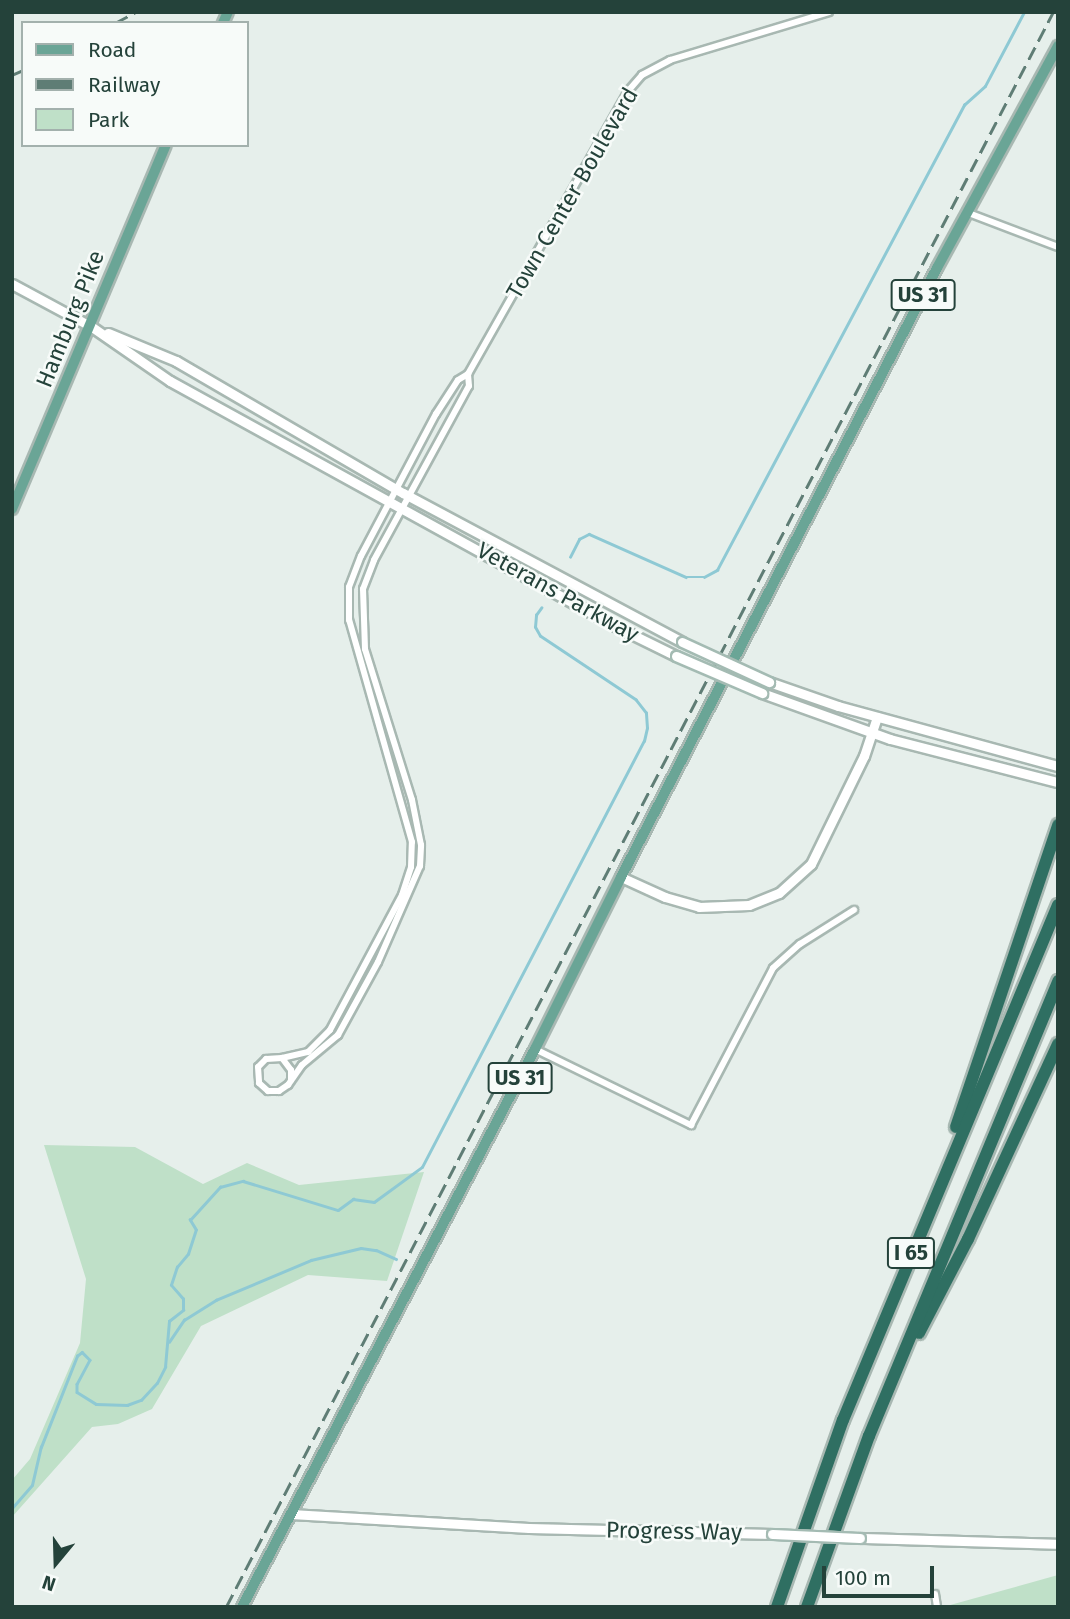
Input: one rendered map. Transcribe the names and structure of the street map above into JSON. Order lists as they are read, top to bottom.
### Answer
{
  "streets": {
    "highway": ["I 65"],
    "main road": [
      "US 31",
      "Hamburg Pike",
      "Veterans Parkway",
      "Progress Way"
    ],
    "street": ["Town Center Boulevard"]
  },
  "crossings": [
    ["Town Center Boulevard", "Veterans Parkway"],
    ["US 31", "Progress Way"],
    ["Hamburg Pike", "Veterans Parkway"]
  ],
  "legend": ["Road", "Railway", "Park"],
  "scale_bar": "100 m",
  "north": "bottom"
}
